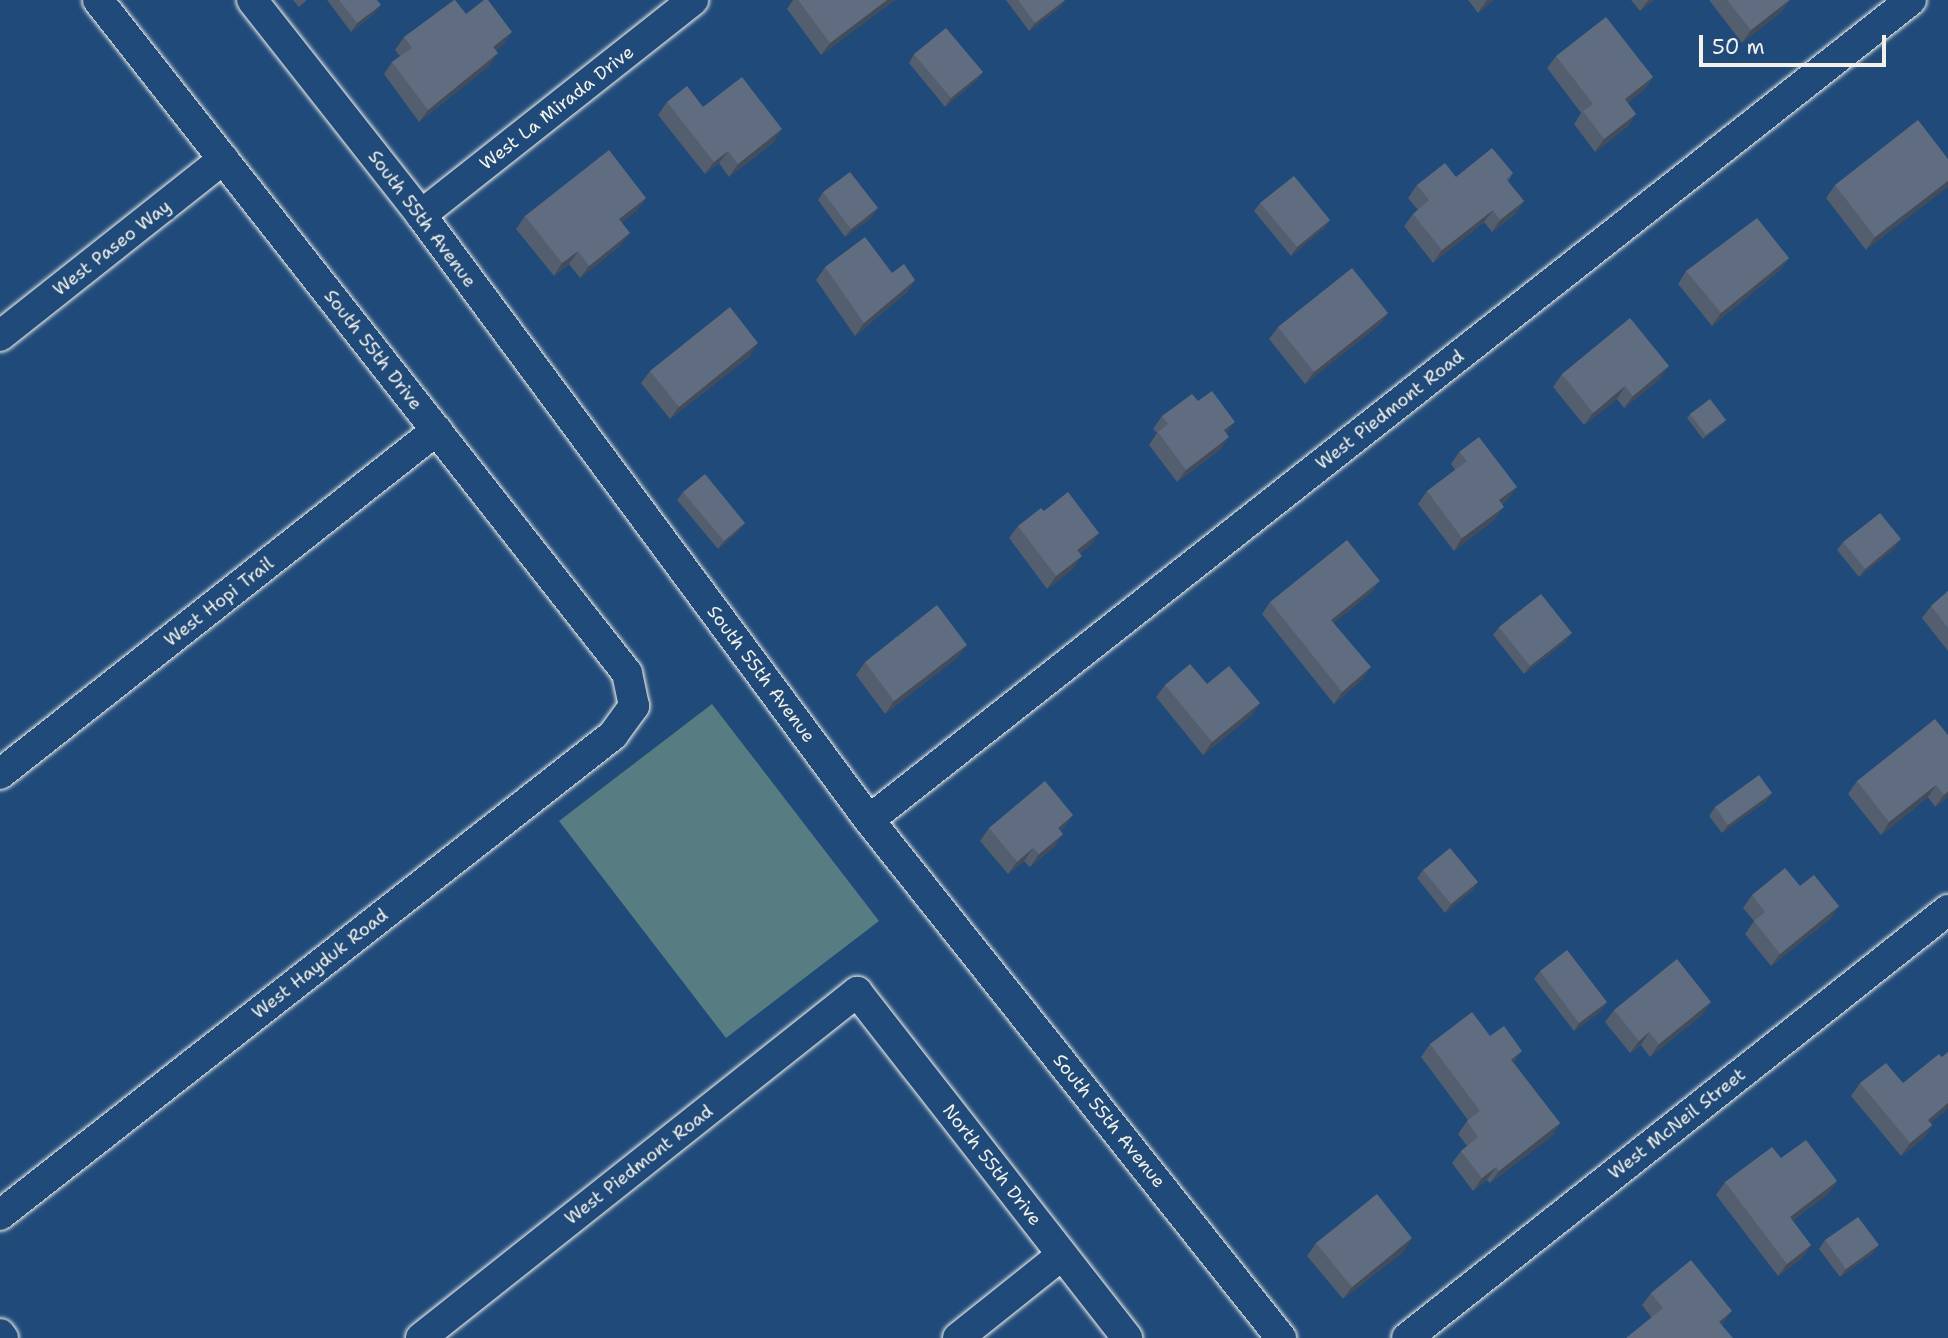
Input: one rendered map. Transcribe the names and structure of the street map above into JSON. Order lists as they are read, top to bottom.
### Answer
{
  "streets": {
    "street": [
      "West La Mirada Drive",
      "South 55th Avenue",
      "West Paseo Way",
      "South 55th Drive",
      "West Piedmont Road",
      "West Hopi Trail",
      "West Hayduk Road",
      "West McNeil Street",
      "North 55th Drive"
    ]
  },
  "crossings": [
    ["West La Mirada Drive", "South 55th Avenue"],
    ["South 55th Avenue", "West Piedmont Road"],
    ["West Paseo Way", "South 55th Drive"],
    ["South 55th Drive", "West Hopi Trail"],
    ["South 55th Drive", "West Hayduk Road"],
    ["West Piedmont Road", "North 55th Drive"]
  ],
  "scale_bar": "50 m"
}
